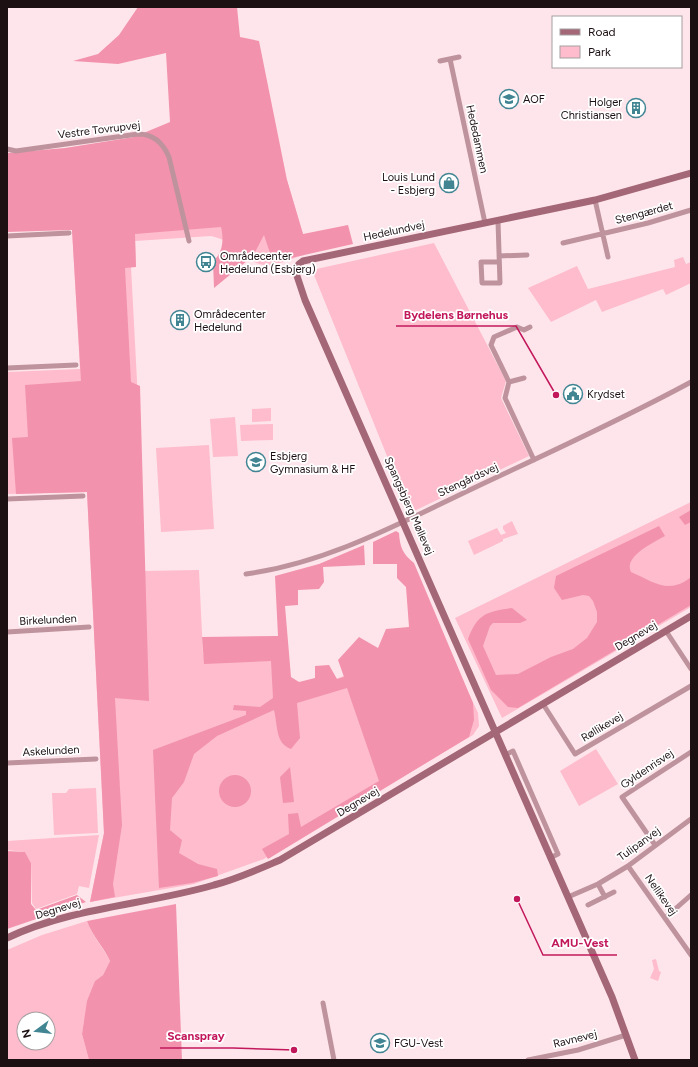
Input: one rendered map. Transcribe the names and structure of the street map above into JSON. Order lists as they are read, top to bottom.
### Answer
{
  "streets": {
    "street": [
      "Vestre Tovrupvej",
      "Hededammen",
      "Stengærdet",
      "Hedelundvej",
      "Stengårdsvej",
      "Spangsbjerg Møllevej",
      "Birkelunden",
      "Degnevej",
      "Røllikevej",
      "Askelunden",
      "Gyldenrisvej",
      "Tulipanvej",
      "Nellikevej",
      "Ravnevej"
    ]
  },
  "crossings": [
    ["Hededammen", "Hedelundvej"],
    ["Stengærdet", "Hedelundvej"],
    ["Hedelundvej", "Spangsbjerg Møllevej"],
    ["Stengårdsvej", "Spangsbjerg Møllevej"],
    ["Spangsbjerg Møllevej", "Degnevej"],
    ["Spangsbjerg Møllevej", "Tulipanvej"],
    ["Spangsbjerg Møllevej", "Ravnevej"],
    ["Degnevej", "Røllikevej"],
    ["Gyldenrisvej", "Tulipanvej"],
    ["Tulipanvej", "Nellikevej"]
  ],
  "places": {
    "school or university": ["AOF", "Esbjerg Gymnasium & HF", "FGU-Vest"],
    "building": ["Holger Christiansen", "Områdecenter Hedelund"],
    "shop": ["Louis Lund - Esbjerg"],
    "bus stop": ["Områdecenter Hedelund (Esbjerg)"],
    "public building": ["Krydset"],
    "other": ["Bydelens Børnehus", "AMU-Vest", "Scanspray"]
  },
  "legend": ["Road", "Park"],
  "north": "left"
}
